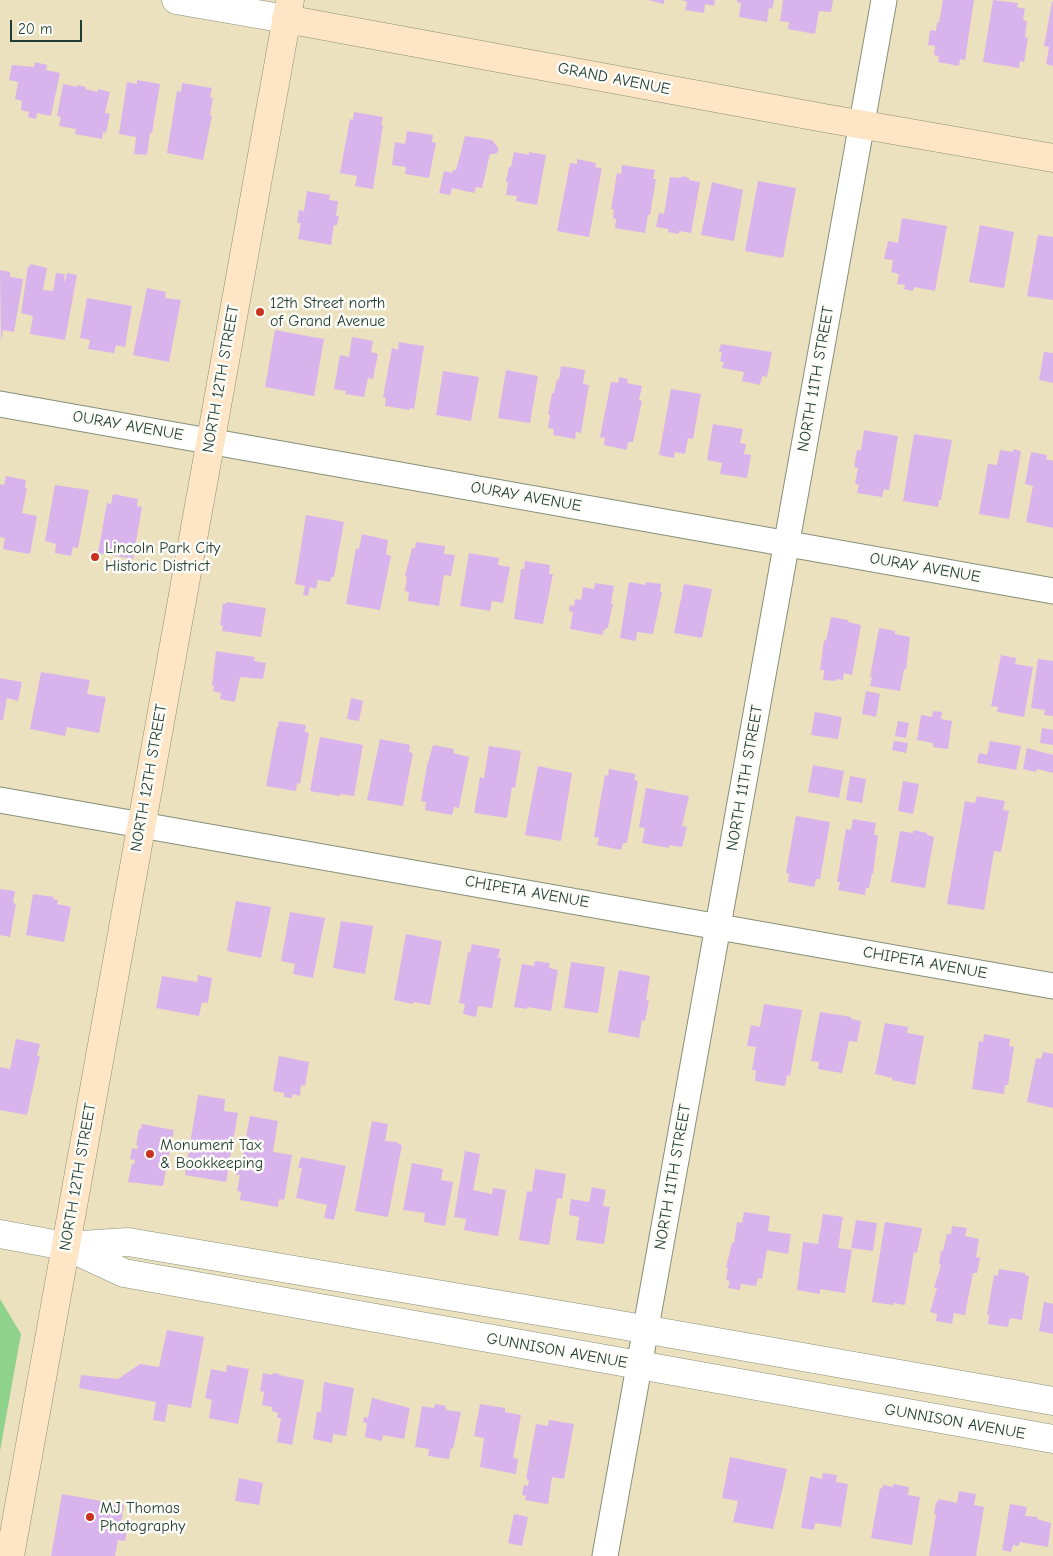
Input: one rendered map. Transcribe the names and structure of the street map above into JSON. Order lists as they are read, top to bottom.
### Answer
{
  "streets": {
    "main road": ["GRAND AVENUE", "NORTH 12TH STREET"],
    "street": [
      "NORTH 11TH STREET",
      "OURAY AVENUE",
      "CHIPETA AVENUE",
      "GUNNISON AVENUE"
    ]
  },
  "crossings": [
    ["GRAND AVENUE", "NORTH 12TH STREET"],
    ["GRAND AVENUE", "NORTH 11TH STREET"],
    ["NORTH 12TH STREET", "OURAY AVENUE"],
    ["NORTH 12TH STREET", "CHIPETA AVENUE"],
    ["NORTH 12TH STREET", "GUNNISON AVENUE"],
    ["NORTH 11TH STREET", "OURAY AVENUE"],
    ["NORTH 11TH STREET", "CHIPETA AVENUE"],
    ["NORTH 11TH STREET", "GUNNISON AVENUE"]
  ],
  "places": [
    "12th Street north of Grand Avenue",
    "Lincoln Park City Historic District",
    "Monument Tax & Bookkeeping",
    "MJ Thomas Photography"
  ],
  "scale_bar": "20 m"
}
